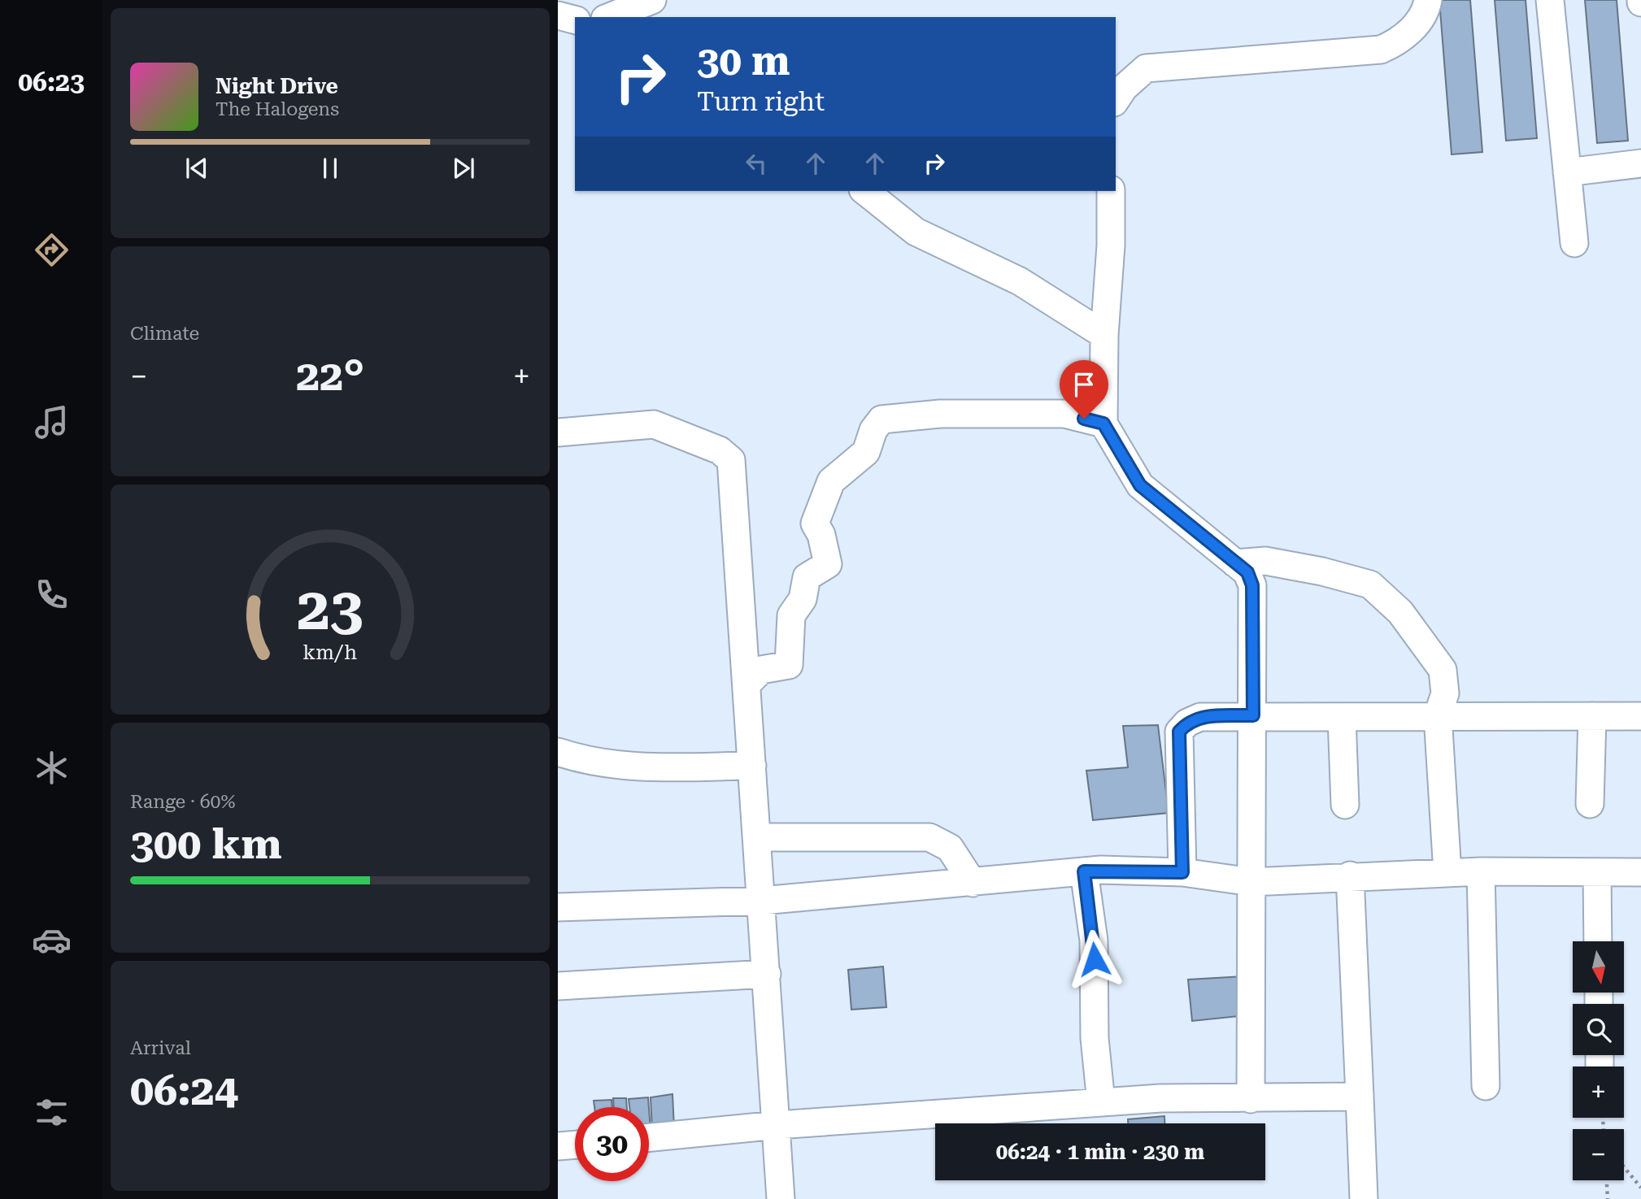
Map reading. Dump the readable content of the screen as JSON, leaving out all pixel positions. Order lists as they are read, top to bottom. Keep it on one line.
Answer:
{"north":"bottom","page":{"tabs":"06:23","turn":["30 m","Turn right"],"song":["Night Drive","The Halogens"],"tile":["Climate",["Range · 60%","300 km"],["Arrival","06:24"]],"heat":["−","22°","+"],"map_buttons":["+","−"],"limit":"30","trip":"06:24 · 1 min · 230 m","gauge":["23","km/h"]}}
